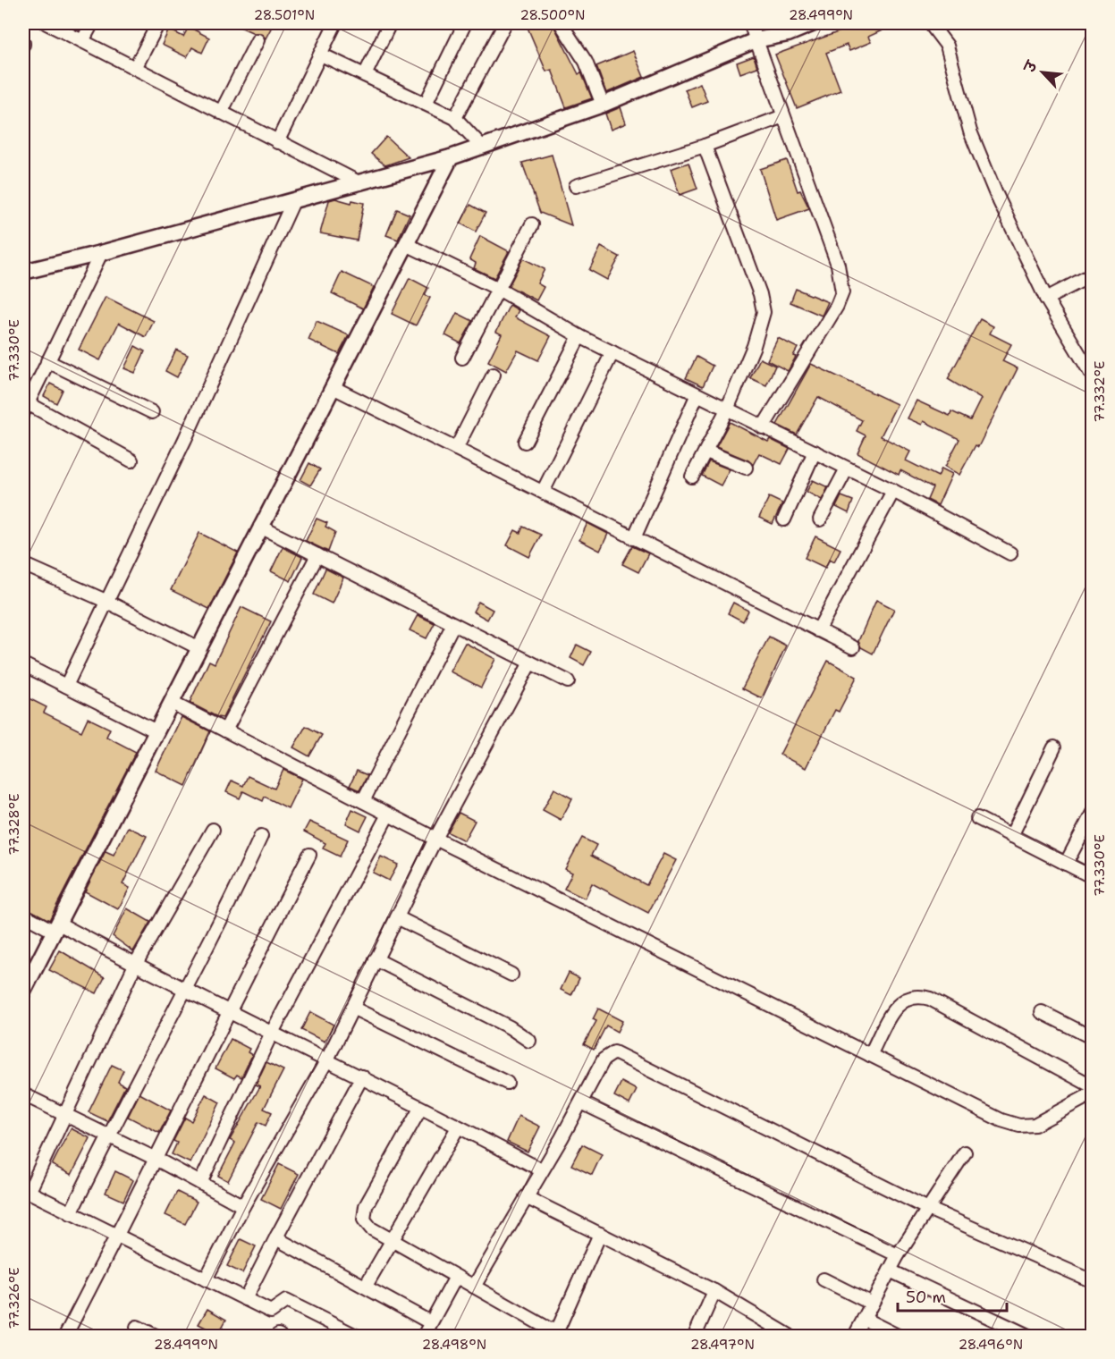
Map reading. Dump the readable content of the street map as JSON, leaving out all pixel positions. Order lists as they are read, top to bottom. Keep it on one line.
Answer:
{"scale_bar":"50 m","north":"top left","coordinates":["28.501°N","28.500°N","28.499°N","77.330°E","77.332°E","77.328°E","77.326°E","28.498°N","28.497°N","28.496°N"]}
